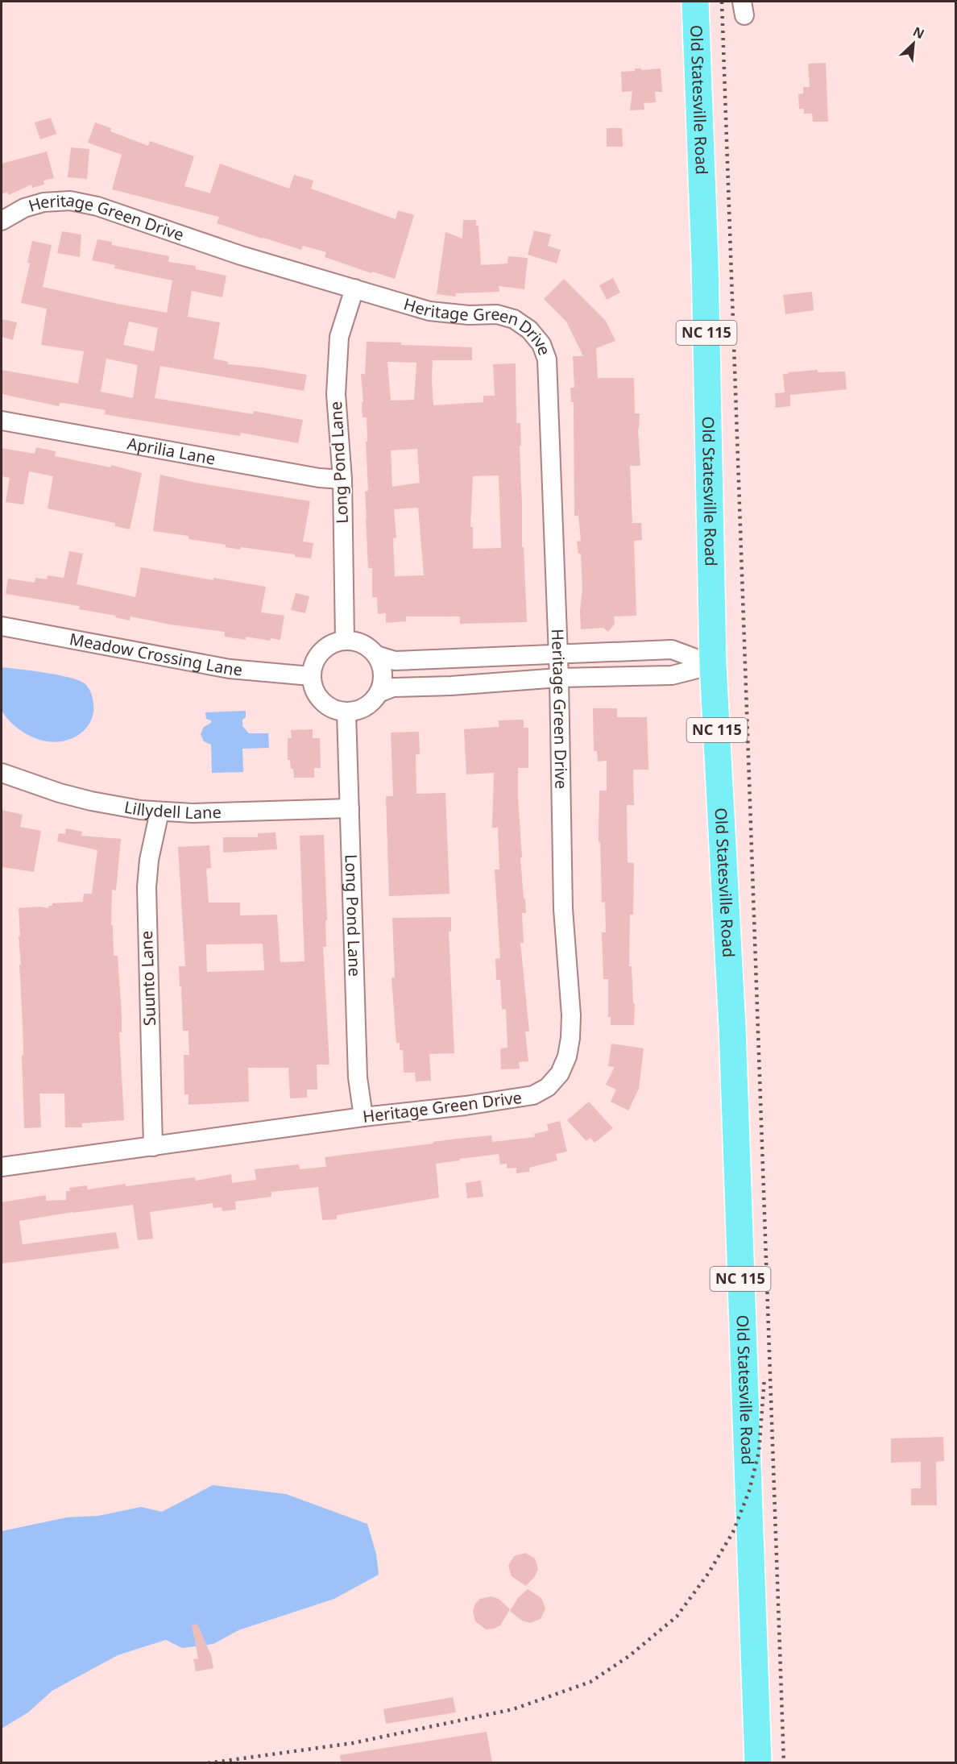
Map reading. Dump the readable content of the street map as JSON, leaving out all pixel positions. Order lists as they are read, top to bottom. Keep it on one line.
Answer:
{"streets":{"main road":["Old Statesville Road","NC 115"],"street":["Heritage Green Drive","Aprilia Lane","Long Pond Lane","Meadow Crossing Lane","Lillydell Lane","Suunto Lane"]},"crossings":[["Heritage Green Drive","Long Pond Lane"],["Heritage Green Drive","Suunto Lane"],["Aprilia Lane","Long Pond Lane"],["Long Pond Lane","Meadow Crossing Lane"],["Long Pond Lane","Lillydell Lane"],["Lillydell Lane","Suunto Lane"]],"north":"top right"}
